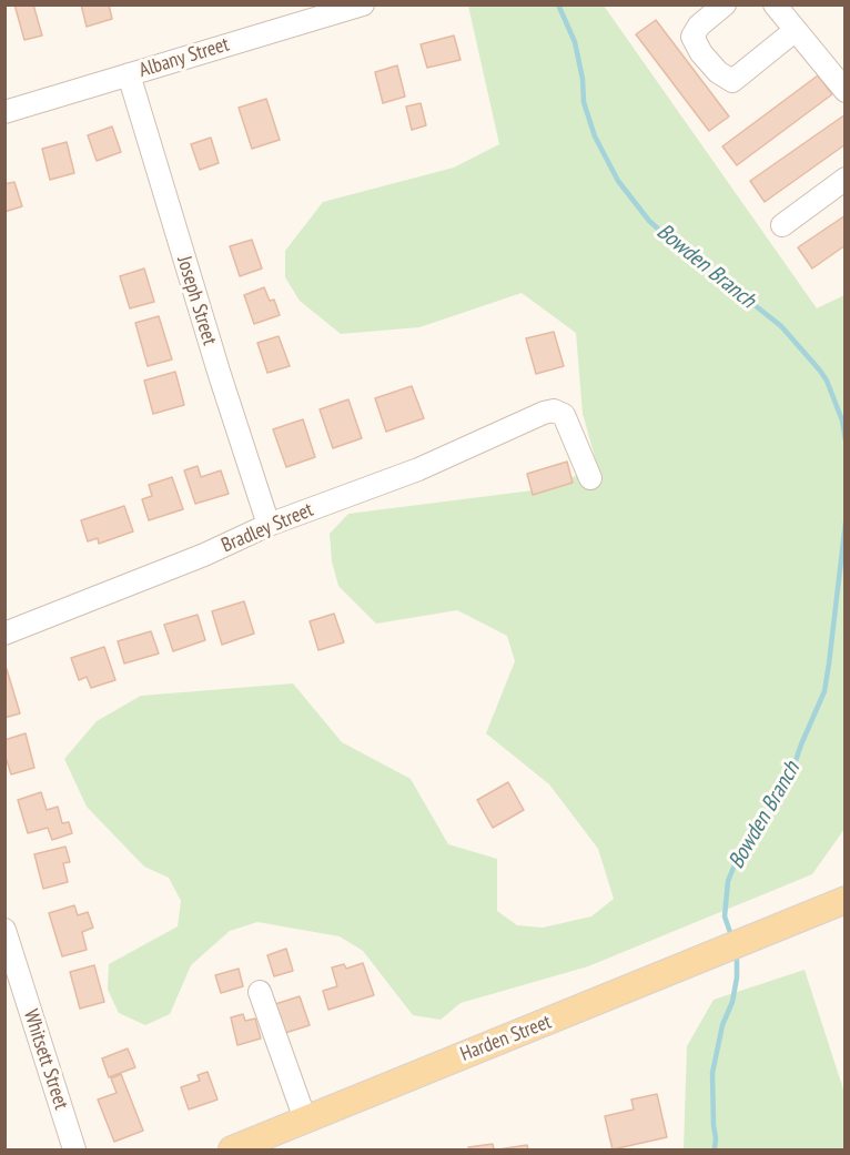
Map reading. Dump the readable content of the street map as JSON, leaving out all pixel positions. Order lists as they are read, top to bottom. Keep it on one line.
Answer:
{"streets":{"main road":["Harden Street"],"street":["Albany Street","Joseph Street","Bradley Street","Whitsett Street"]},"crossings":[["Albany Street","Joseph Street"],["Joseph Street","Bradley Street"]],"water":["Bowden Branch"]}
